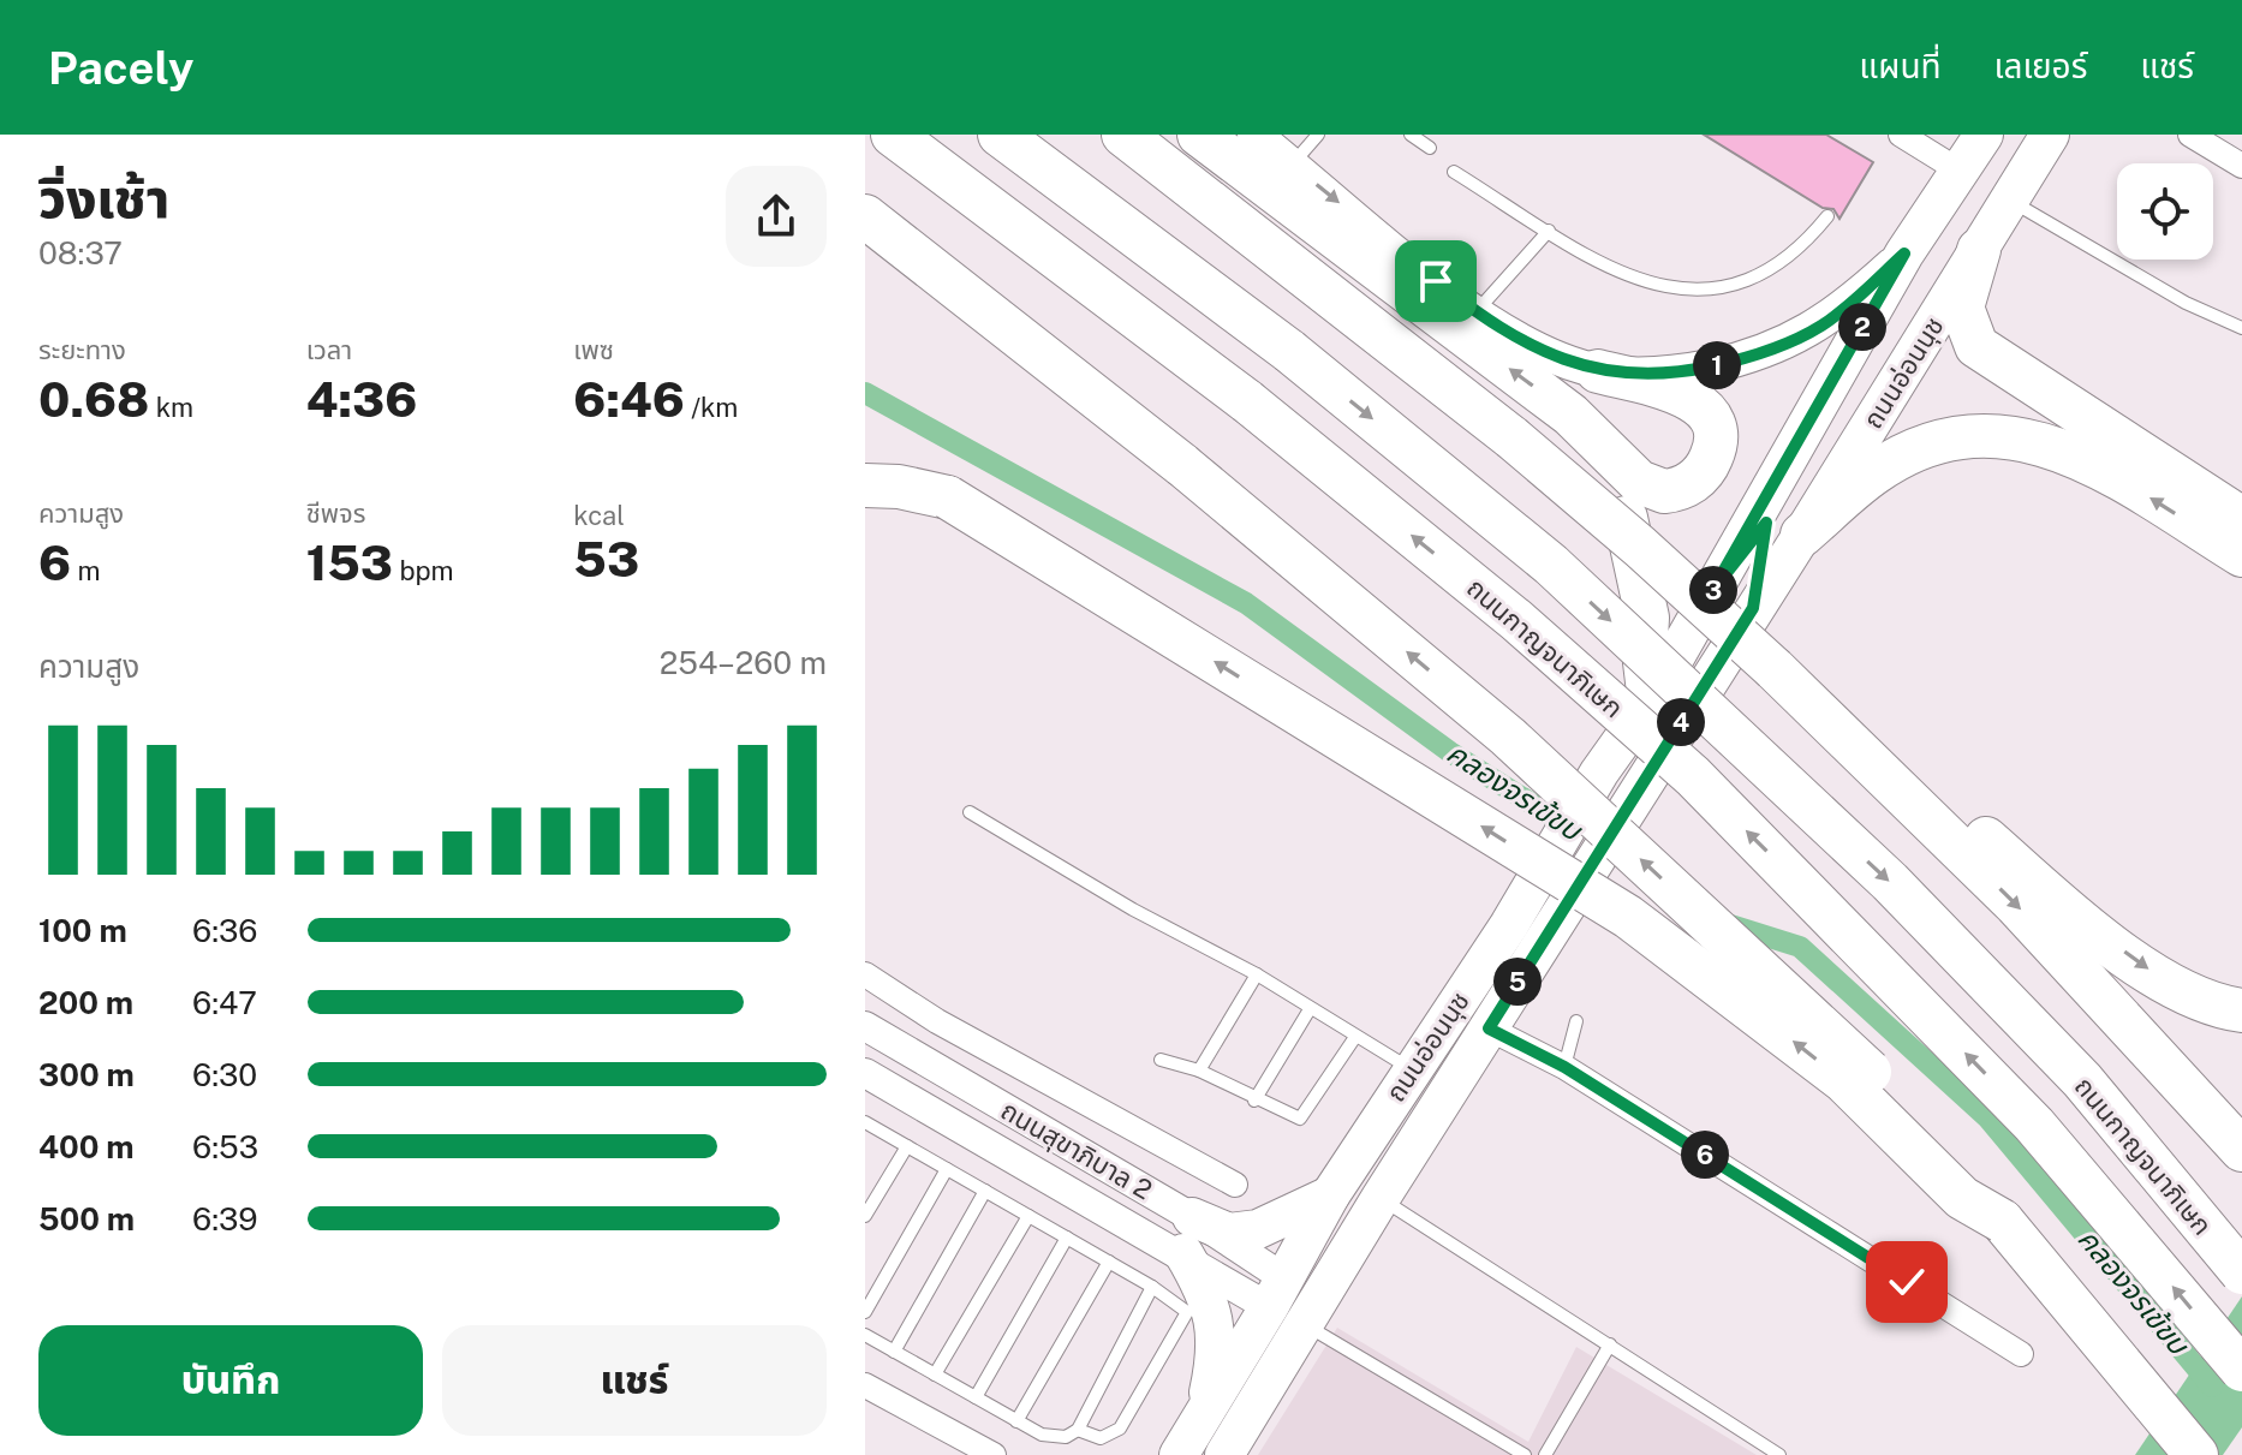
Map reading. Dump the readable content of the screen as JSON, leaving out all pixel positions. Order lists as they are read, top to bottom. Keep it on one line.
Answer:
{"streets":{"highway":["ถนนกาญจนาภิเษก"],"main road":["ถนนอ่อนนุช"],"street":["ถนนสุขาภิบาล 2"]},"crossings":[["ถนนอ่อนนุช","ถนนสุขาภิบาล 2"]],"water":["คลองจรเข้ขบ"],"page":{"header":"Pacely","nav":["แผนที่","เลเยอร์","แชร์"],"heading":["วิ่งเช้า","08:37"],"stats":[["ระยะทาง","0.68 km"],["เวลา","4:36"],["เพซ","6:46 /km"],["ความสูง","6 m"],["ชีพจร","153 bpm"],["kcal","53"]],"pins":["2","1","3","4","5","6"],"chart":["ความสูง","254–260 m"],"list":[{"name":"100 m","note":"6:36"},{"name":"200 m","note":"6:47"},{"name":"300 m","note":"6:30"},{"name":"400 m","note":"6:53"},{"name":"500 m","note":"6:39"}],"buttons":["บันทึก","แชร์"]}}
